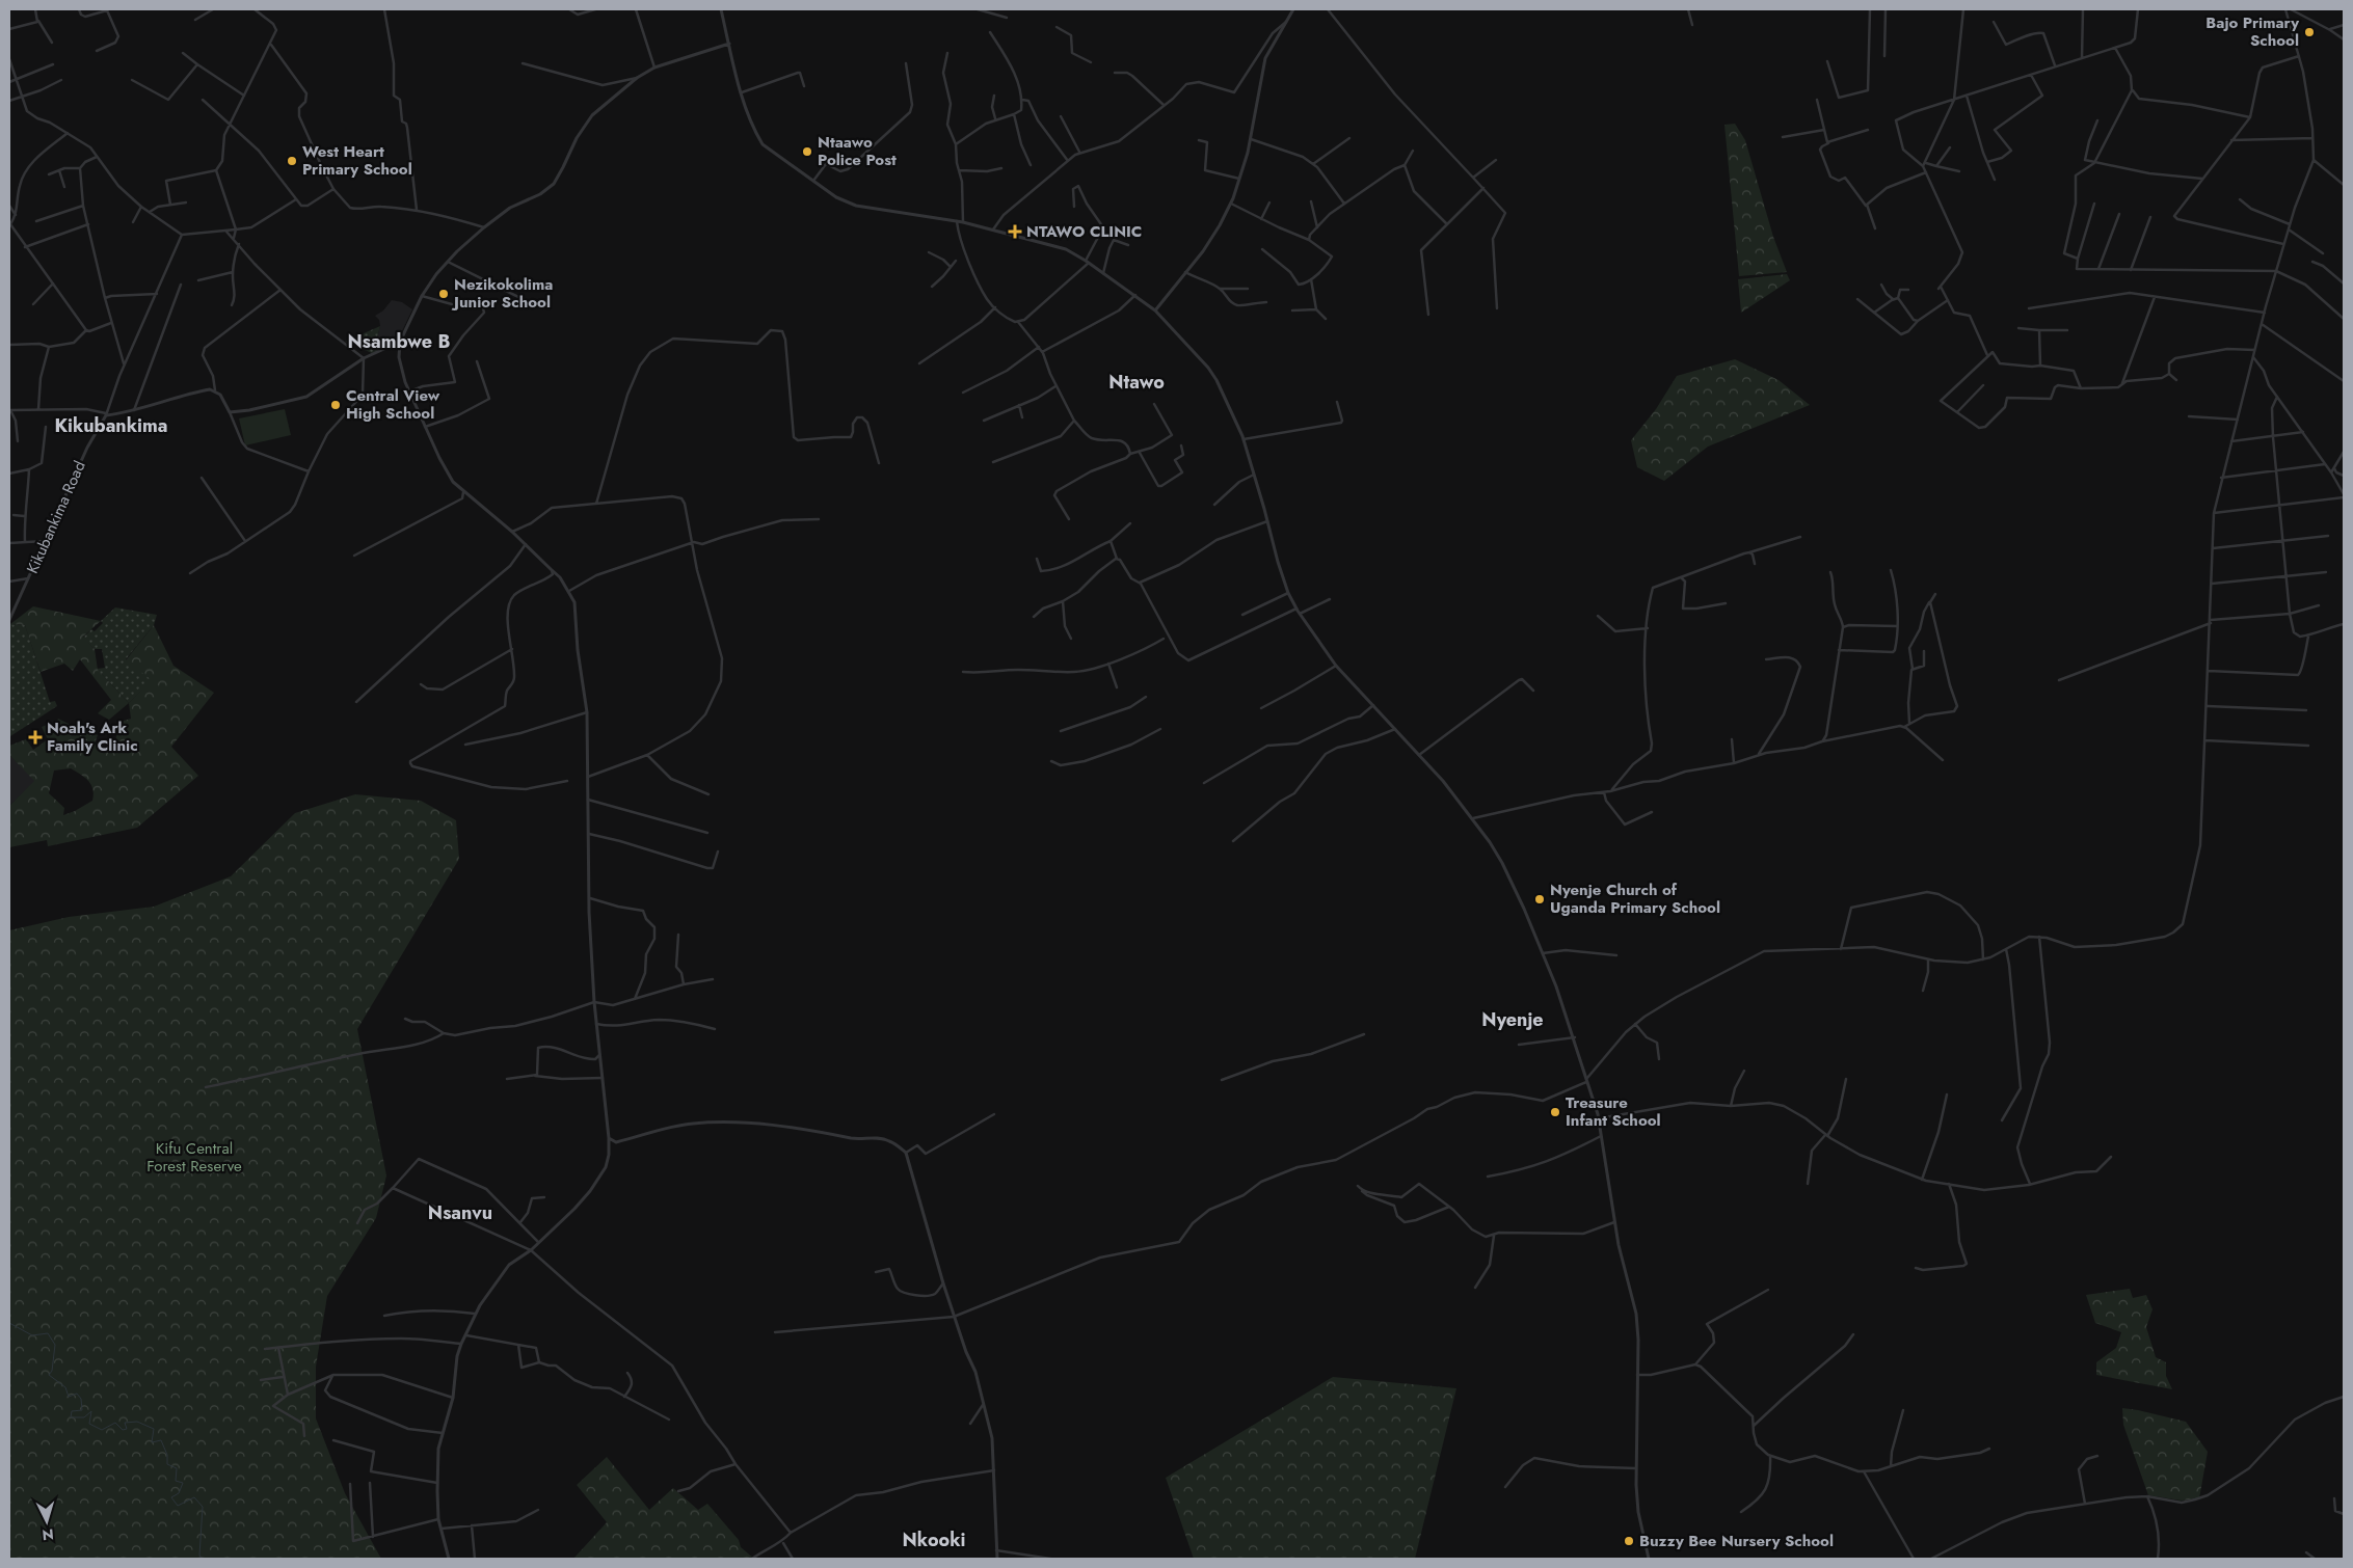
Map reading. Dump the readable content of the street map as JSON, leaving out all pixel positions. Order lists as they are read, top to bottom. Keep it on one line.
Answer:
{"streets":{"street":["Kikubankima Road"]},"districts":["Nsambwe B","Ntawo","Kikubankima","Nyenje","Nsanvu","Nkooki"],"parks":["Kifu Central Forest Reserve"],"places":{"other":["Bajo Primary School","Ntaawo Police Post","West Heart Primary School","Nezikokolima Junior School","Central View High School","Nyenje Church of Uganda Primary School","Treasure Infant School","Buzzy Bee Nursery School"],"health":["NTAWO CLINIC","Noah's Ark Family Clinic"]},"north":"bottom"}
